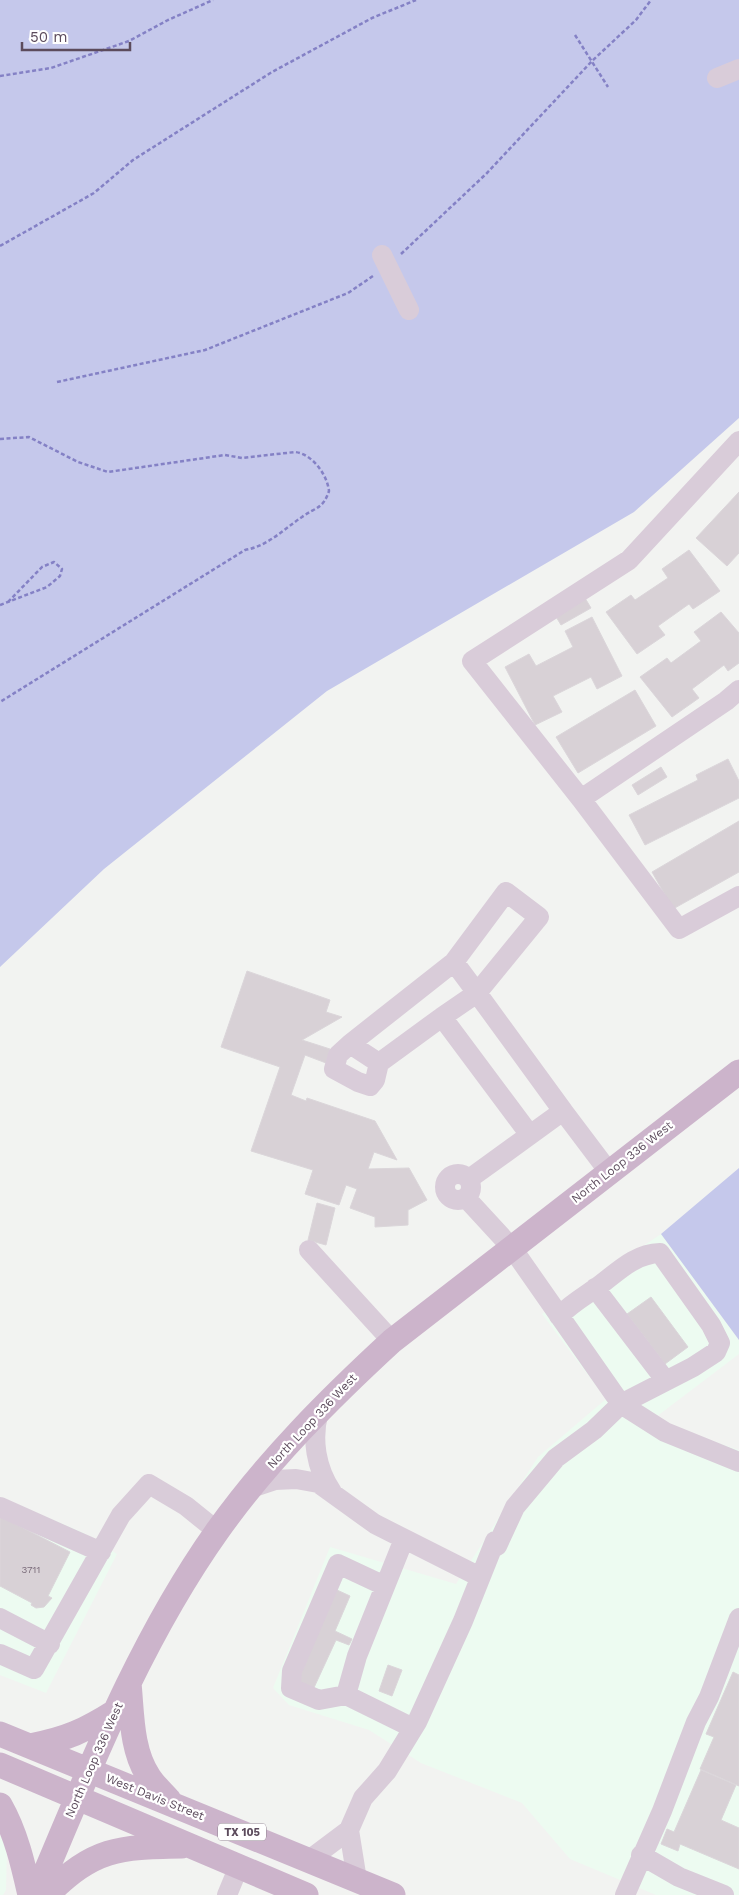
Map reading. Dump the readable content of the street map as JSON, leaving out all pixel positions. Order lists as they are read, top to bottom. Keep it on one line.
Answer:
{"streets":{"main road":["North Loop 336 West","West Davis Street","TX 105"]},"crossings":[["North Loop 336 West","West Davis Street"],["North Loop 336 West","TX 105"]],"house_numbers":["3711"],"scale_bar":"50 m"}
